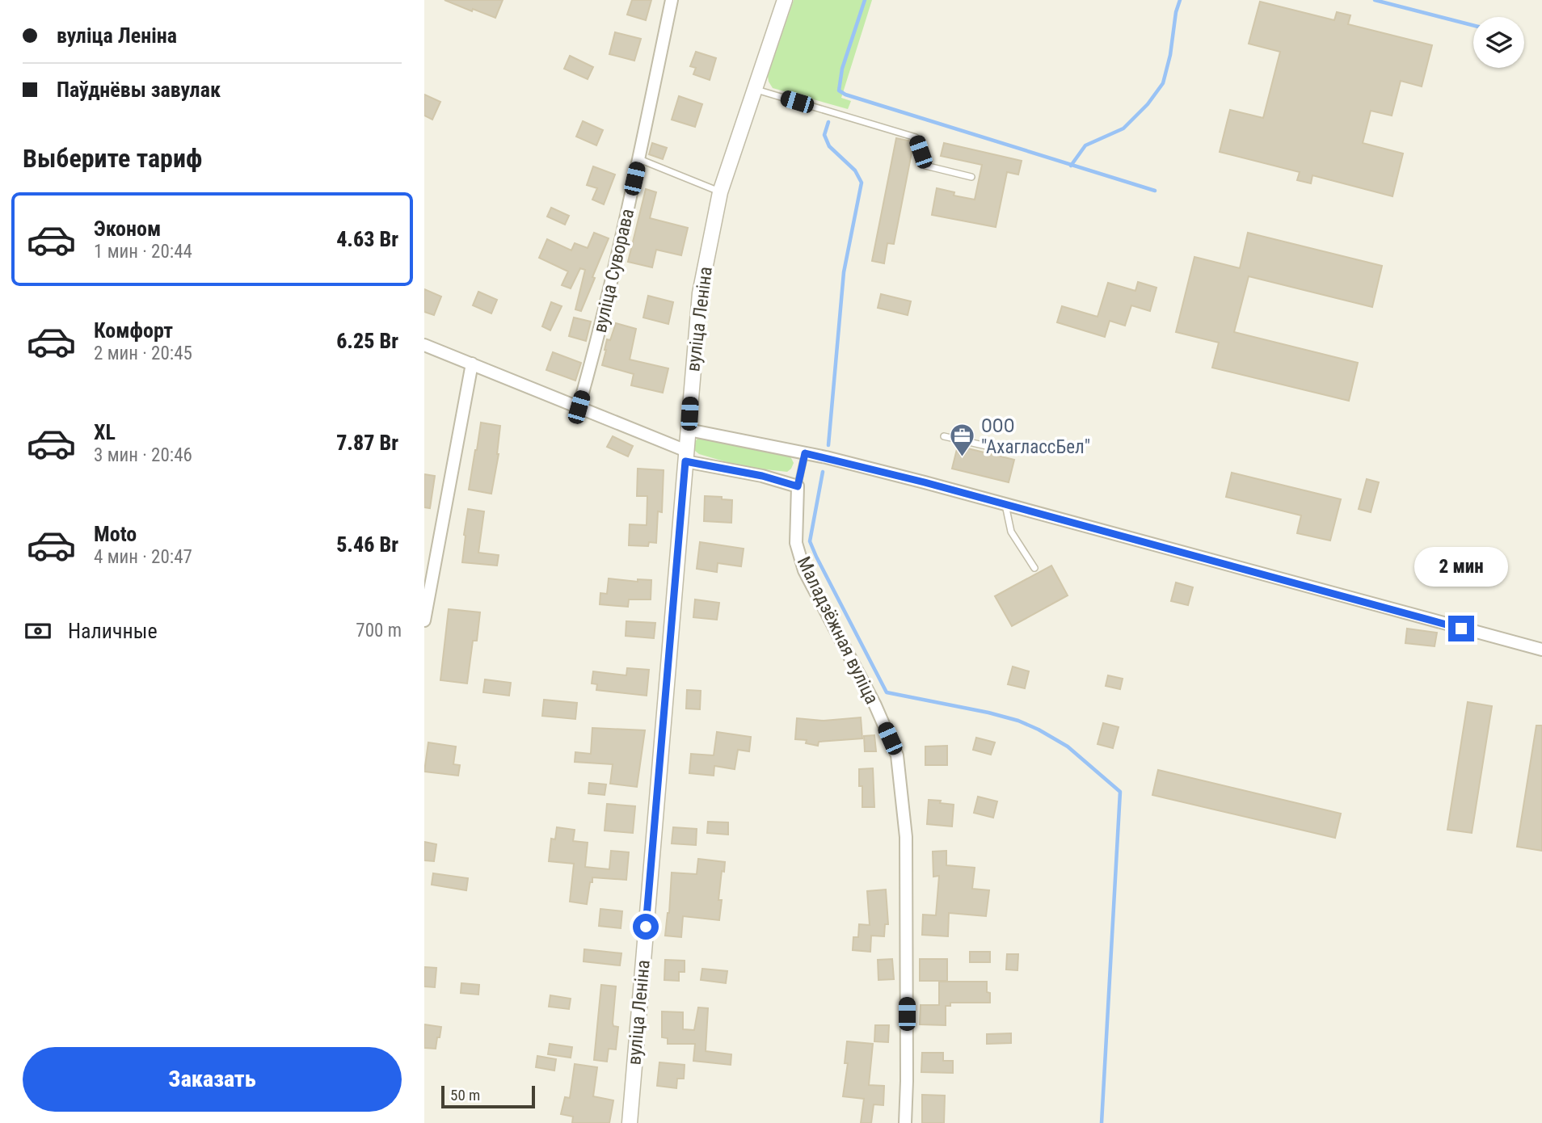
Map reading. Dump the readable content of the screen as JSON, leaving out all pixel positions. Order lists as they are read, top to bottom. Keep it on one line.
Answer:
{"streets":{"street":["вуліца Суворава","вуліца Леніна","Маладзёжная вуліца"]},"places":{"office":["ООО \"АхаглассБел\""]},"scale_bar":"50 m","page":{"banner":["вуліца Леніна","Паўднёвы завулак"],"heading":"Выберите тариф","list":[{"name":"Эконом","note":"1 мин · 20:44","value":"4.63 Br"},{"name":"Комфорт","note":"2 мин · 20:45","value":"6.25 Br"},{"name":"XL","note":"3 мин · 20:46","value":"7.87 Br"},{"name":"Moto","note":"4 мин · 20:47","value":"5.46 Br"}],"bubble":"2 мин","pay":["Наличные","700 m"],"buttons":"Заказать","scale":"50 m"}}
